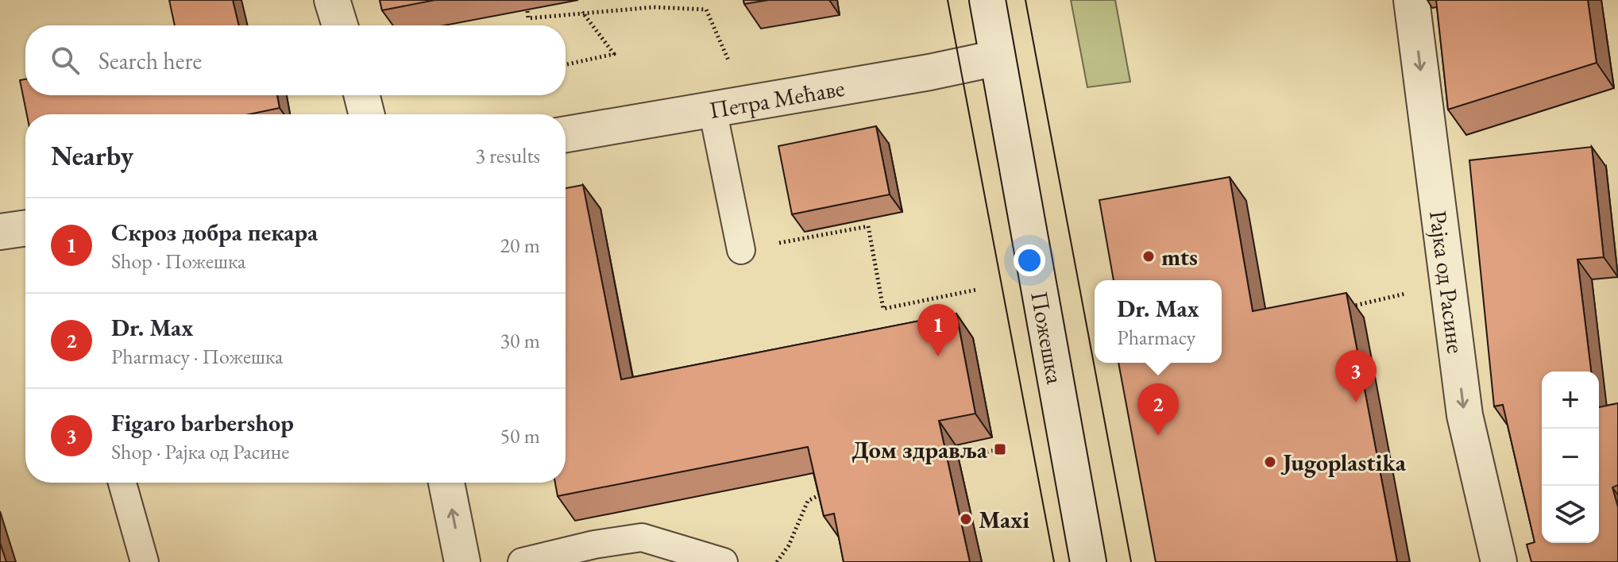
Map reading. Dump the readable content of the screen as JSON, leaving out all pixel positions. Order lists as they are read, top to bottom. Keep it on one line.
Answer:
{"streets":{"street":["Петра Мећаве","Рајка од Расине","Пожешка"]},"crossings":[["Петра Мећаве","Пожешка"]],"one_way":["Рајка од Расине"],"places":{"other":["mts","Jugoplastika","Maxi"],"transit":["Дом здравља"]},"page":{"search":"Search here","heading":["Nearby","3 results"],"list":[{"mark":"1","name":"Скроз добра пекара","note":"Shop · Пожешка","value":"20 m"},{"mark":"2","name":"Dr. Max","note":"Pharmacy · Пожешка","value":"30 m"},{"mark":"3","name":"Figaro barbershop","note":"Shop · Рајка од Расине","value":"50 m"}],"popup":["Dr. Max","Pharmacy"],"pins":["1","3","2"],"map_buttons":["+","−"]}}
